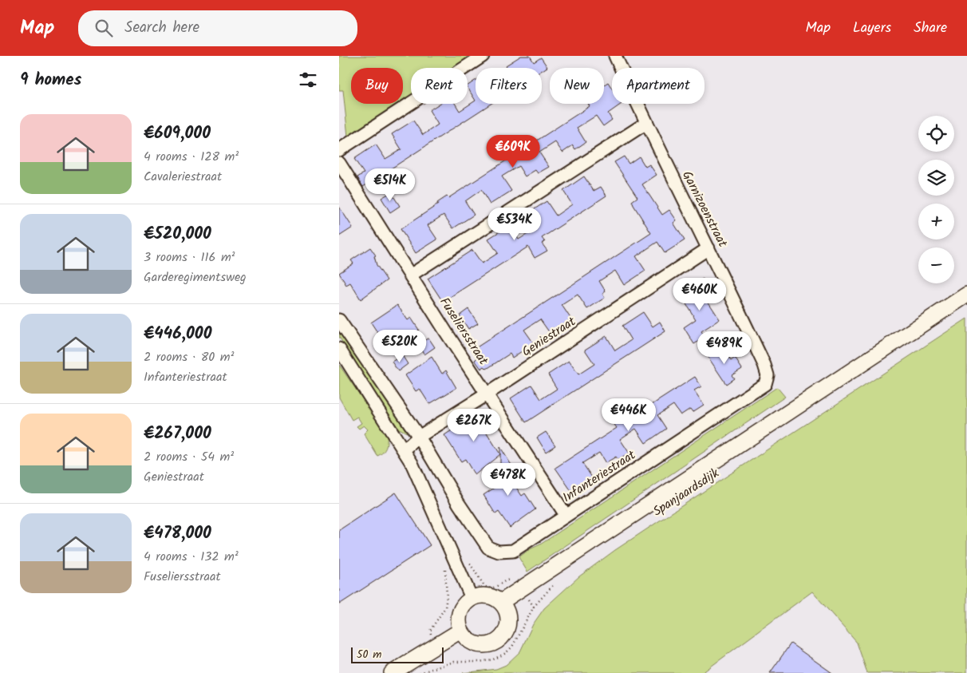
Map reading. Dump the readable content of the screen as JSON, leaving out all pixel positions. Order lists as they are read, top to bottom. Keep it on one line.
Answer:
{"streets":{"street":["Garnizoenstraat","Fuseliersstraat","Geniestraat","Infanteriestraat","Spanjaardsdijk"]},"crossings":[["Garnizoenstraat","Geniestraat"],["Garnizoenstraat","Infanteriestraat"],["Fuseliersstraat","Geniestraat"],["Fuseliersstraat","Infanteriestraat"],["Geniestraat","Infanteriestraat"]],"scale_bar":"50 m","page":{"header":"Map","search":"Search here","nav":["Map","Layers","Share"],"heading":"9 homes","chip":["Buy","Rent","Filters","New","Apartment"],"list":[{"name":"€609,000","note":"4 rooms · 128 m² · Cavaleriestraat"},{"name":"€520,000","note":"3 rooms · 116 m² · Garderegimentsweg"},{"name":"€446,000","note":"2 rooms · 80 m² · Infanteriestraat"},{"name":"€267,000","note":"2 rooms · 54 m² · Geniestraat"},{"name":"€478,000","note":"4 rooms · 132 m² · Fuseliersstraat"}],"map_buttons":["+","−"],"price":["€609K","€514K","€534K","€460K","€520K","€489K","€446K","€267K","€478K"],"scale":"50 m"}}
